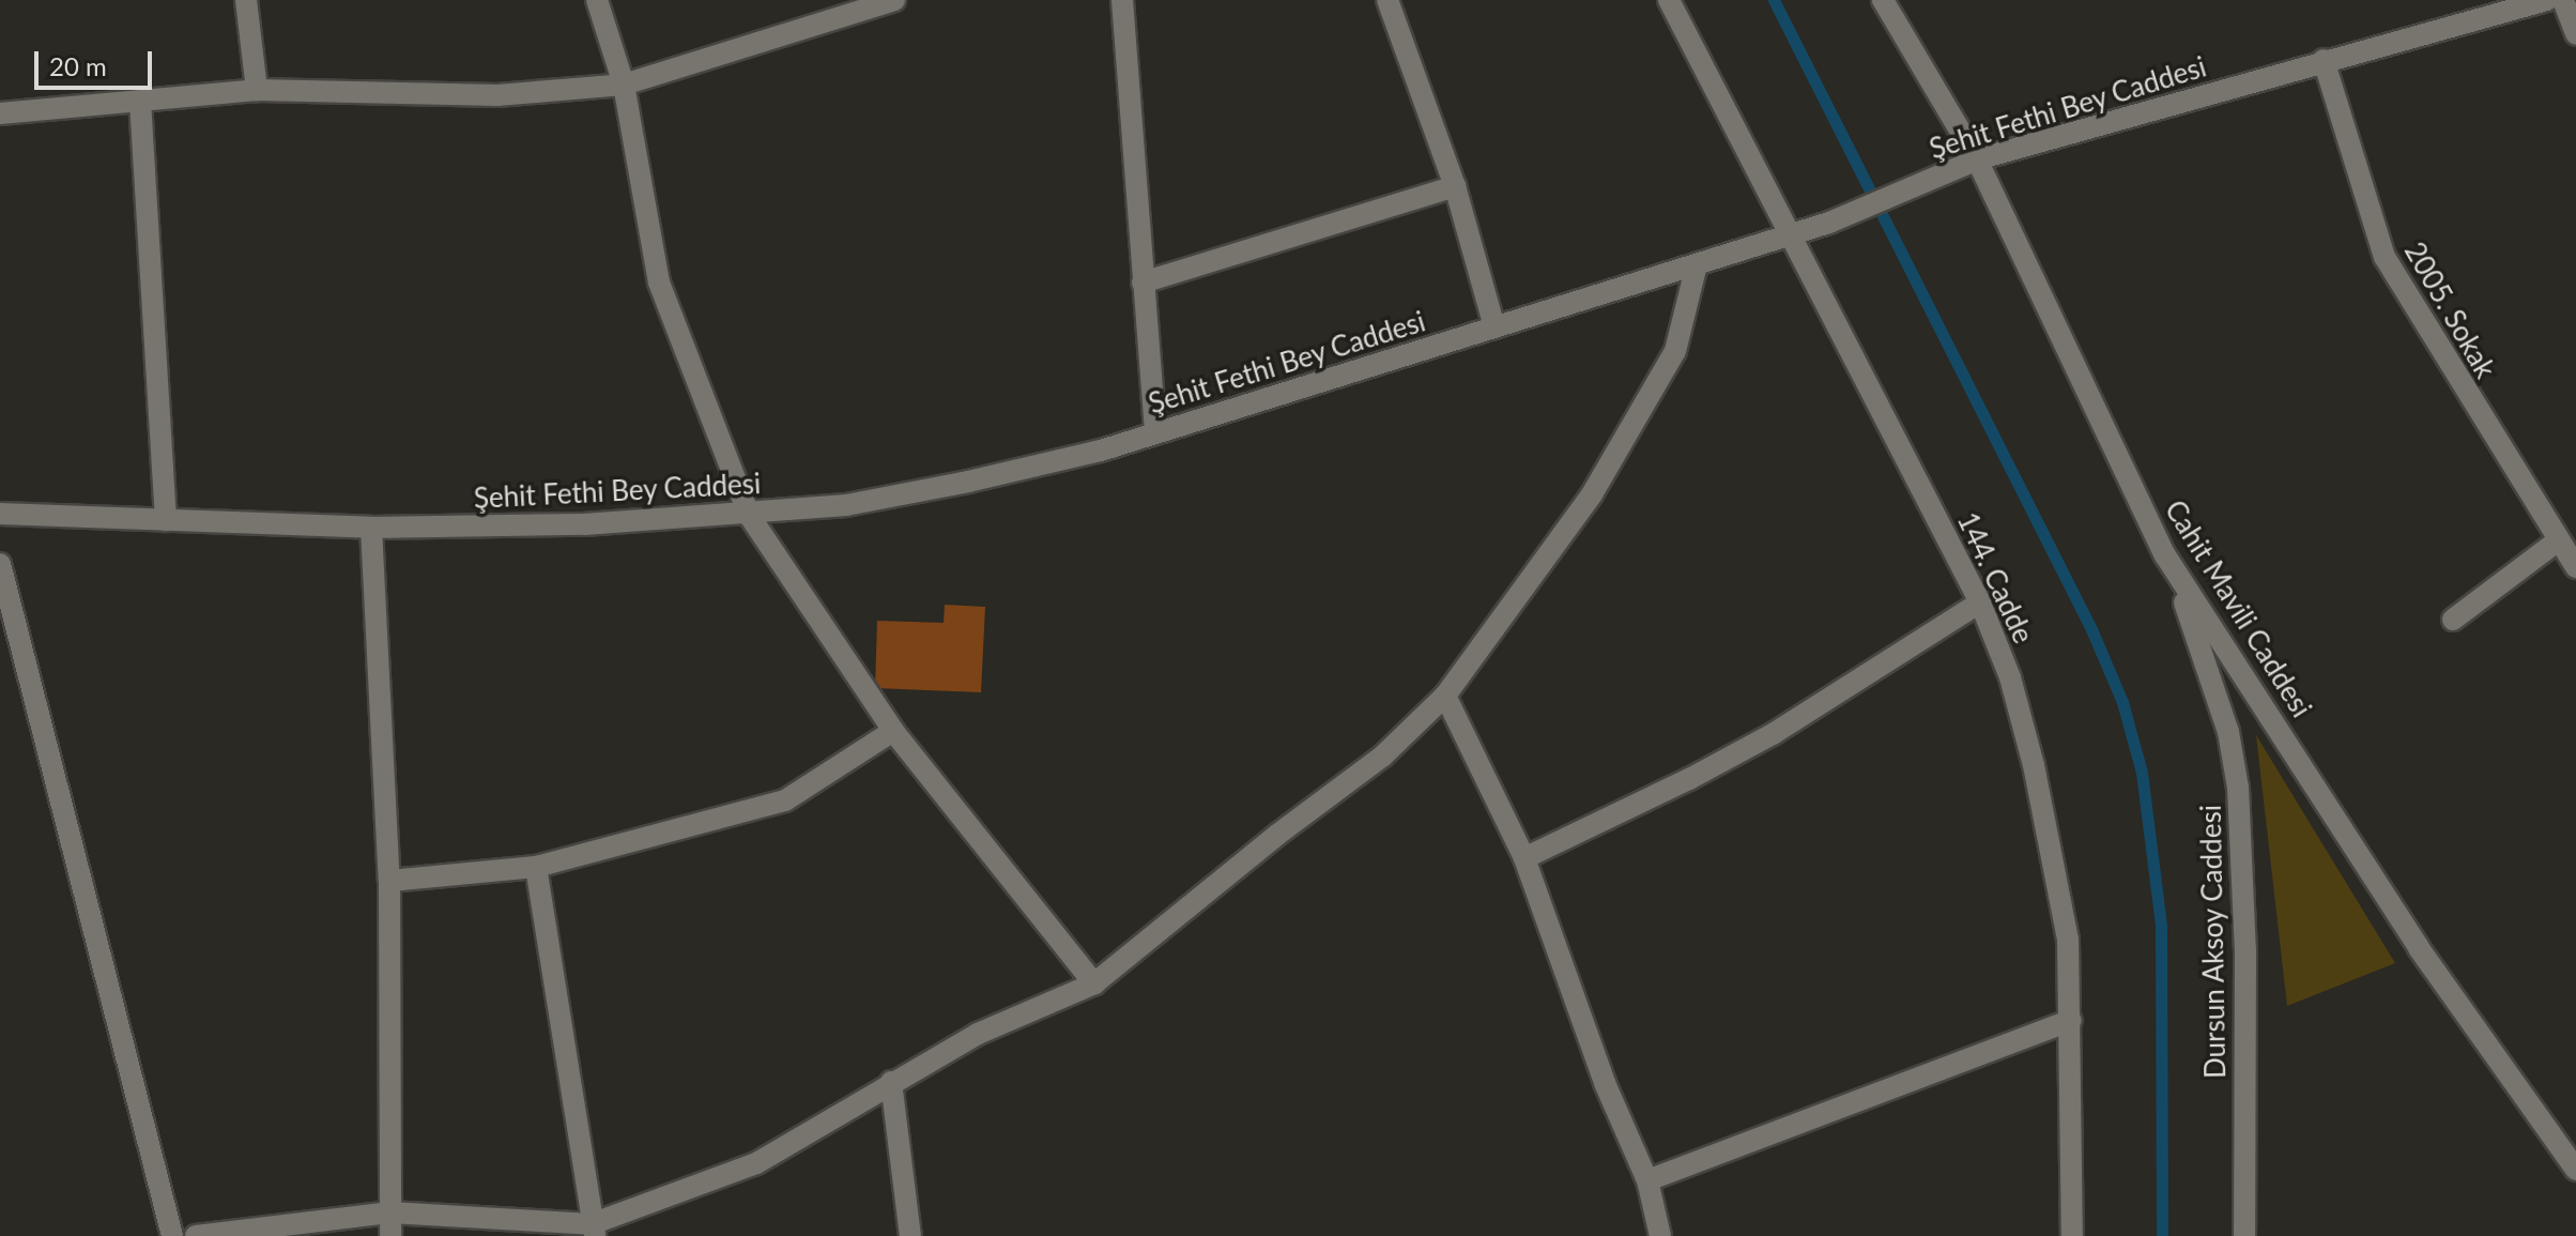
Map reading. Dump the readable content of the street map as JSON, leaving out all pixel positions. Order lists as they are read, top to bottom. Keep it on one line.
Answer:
{"streets":{"street":["Şehit Fethi Bey Caddesi","2005. Sokak","144. Cadde","Cahit Mavili Caddesi","Dursun Aksoy Caddesi"]},"crossings":[["Şehit Fethi Bey Caddesi","2005. Sokak"],["Şehit Fethi Bey Caddesi","144. Cadde"],["Şehit Fethi Bey Caddesi","Cahit Mavili Caddesi"],["Cahit Mavili Caddesi","Dursun Aksoy Caddesi"]],"scale_bar":"20 m"}
